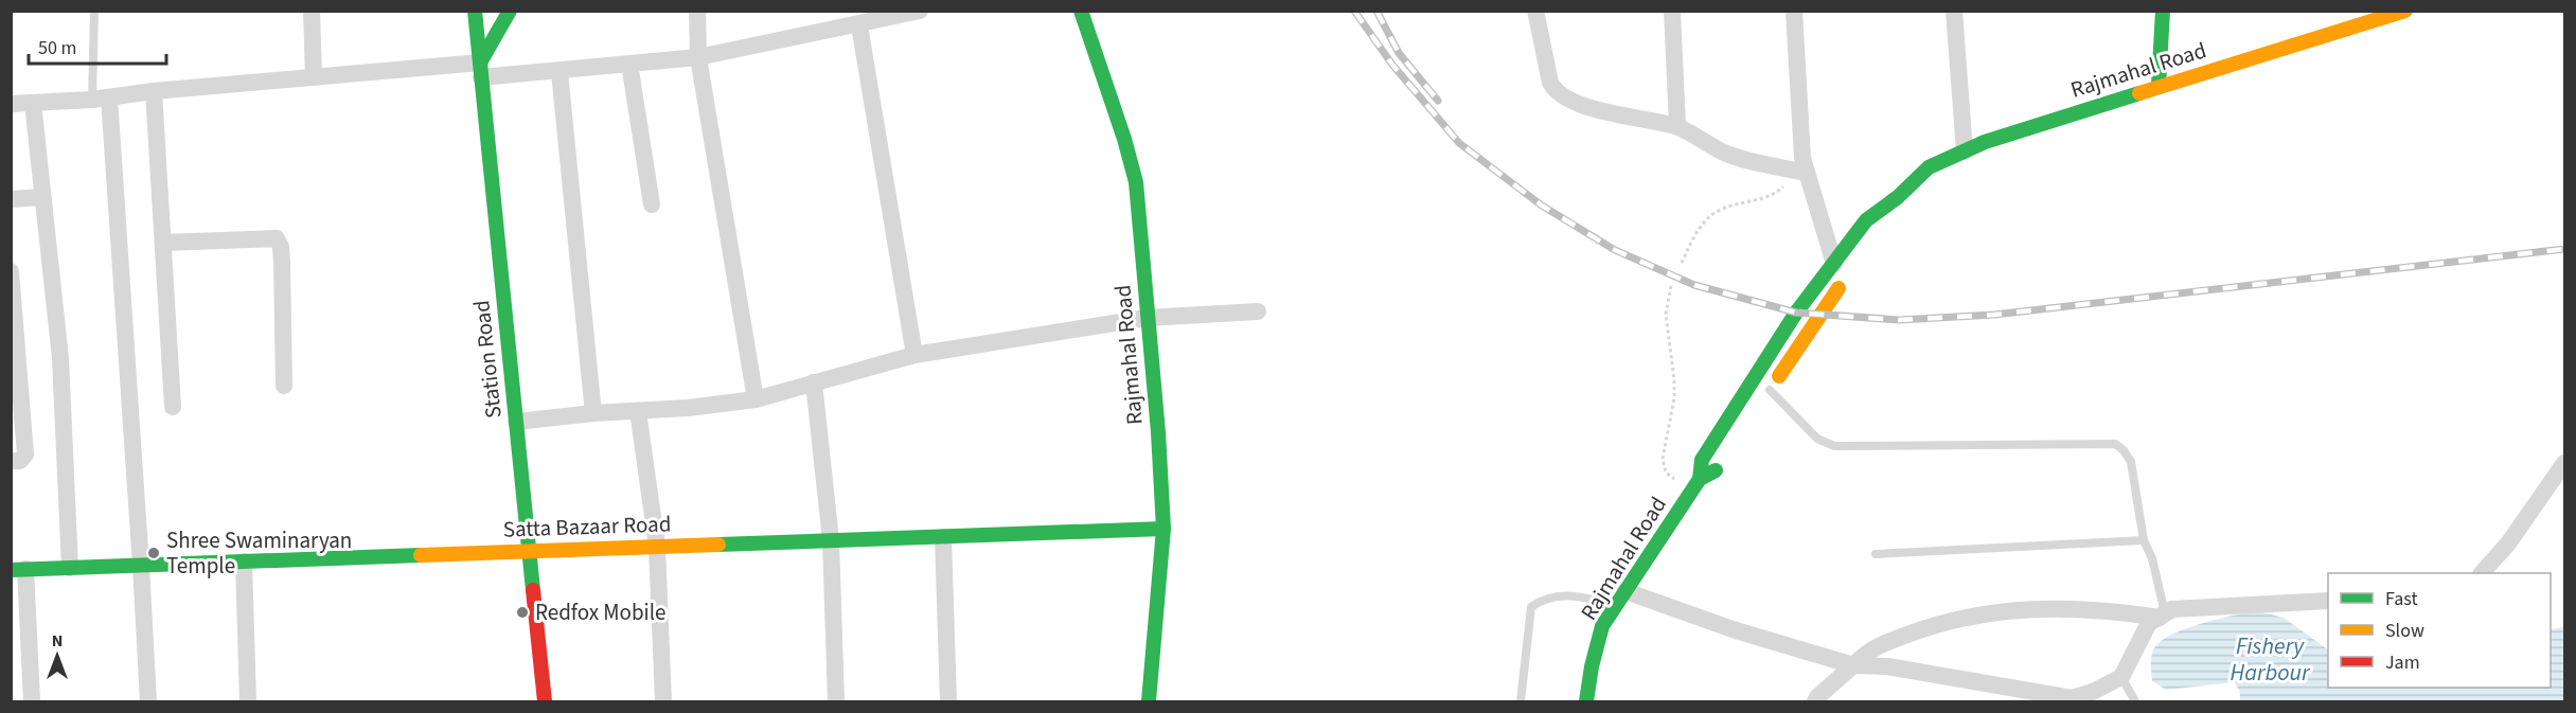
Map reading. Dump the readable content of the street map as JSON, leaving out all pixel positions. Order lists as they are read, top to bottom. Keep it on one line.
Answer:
{"streets":{"main road":["Rajmahal Road","Station Road","Satta Bazaar Road"]},"crossings":[["Rajmahal Road","Satta Bazaar Road"],["Station Road","Satta Bazaar Road"]],"water":["Fishery Harbour"],"places":["Shree Swaminaryan Temple","Redfox Mobile"],"legend":["Fast","Slow","Jam"],"scale_bar":"50 m","north":"top"}
